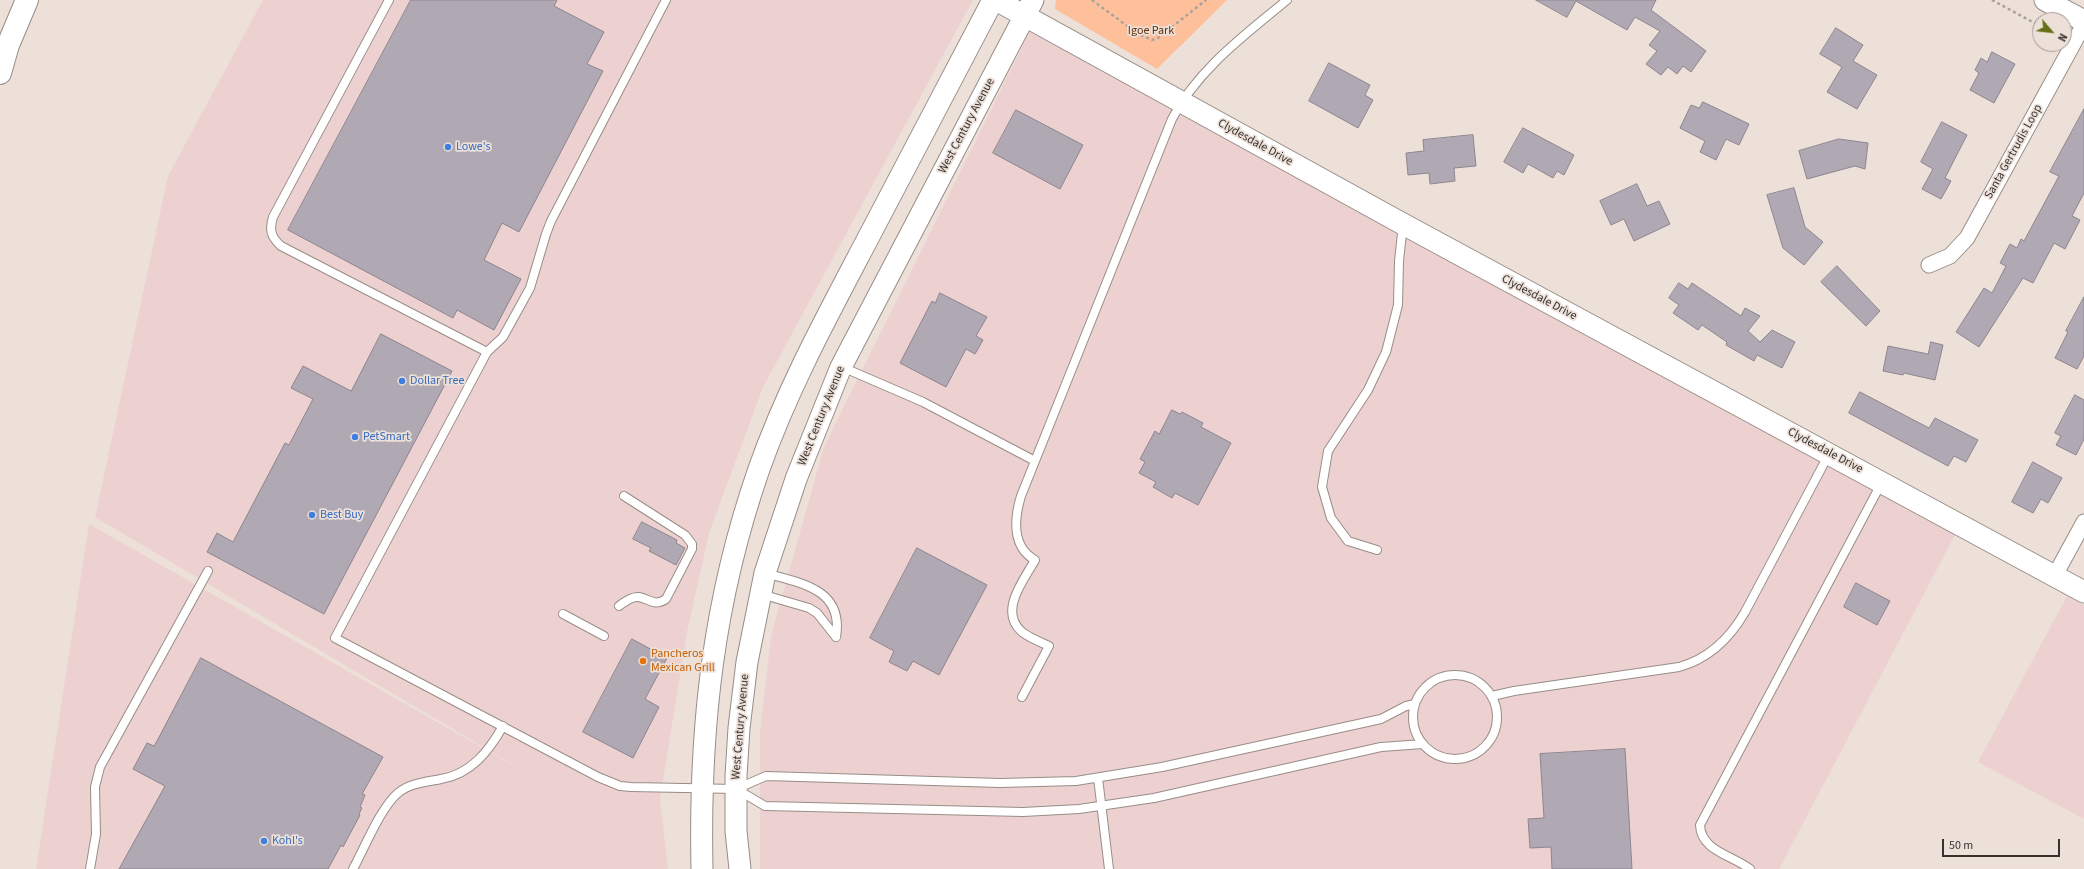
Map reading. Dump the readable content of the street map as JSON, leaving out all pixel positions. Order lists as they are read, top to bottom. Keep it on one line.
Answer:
{"streets":{"main road":["West Century Avenue","Clydesdale Drive"],"street":["Santa Gertrudis Loop"]},"crossings":[["West Century Avenue","Clydesdale Drive"]],"parks":["Igoe Park"],"places":["Lowe's","Dollar Tree","PetSmart","Best Buy","Pancheros Mexican Grill","Kohl's"],"scale_bar":"50 m","north":"bottom right"}
